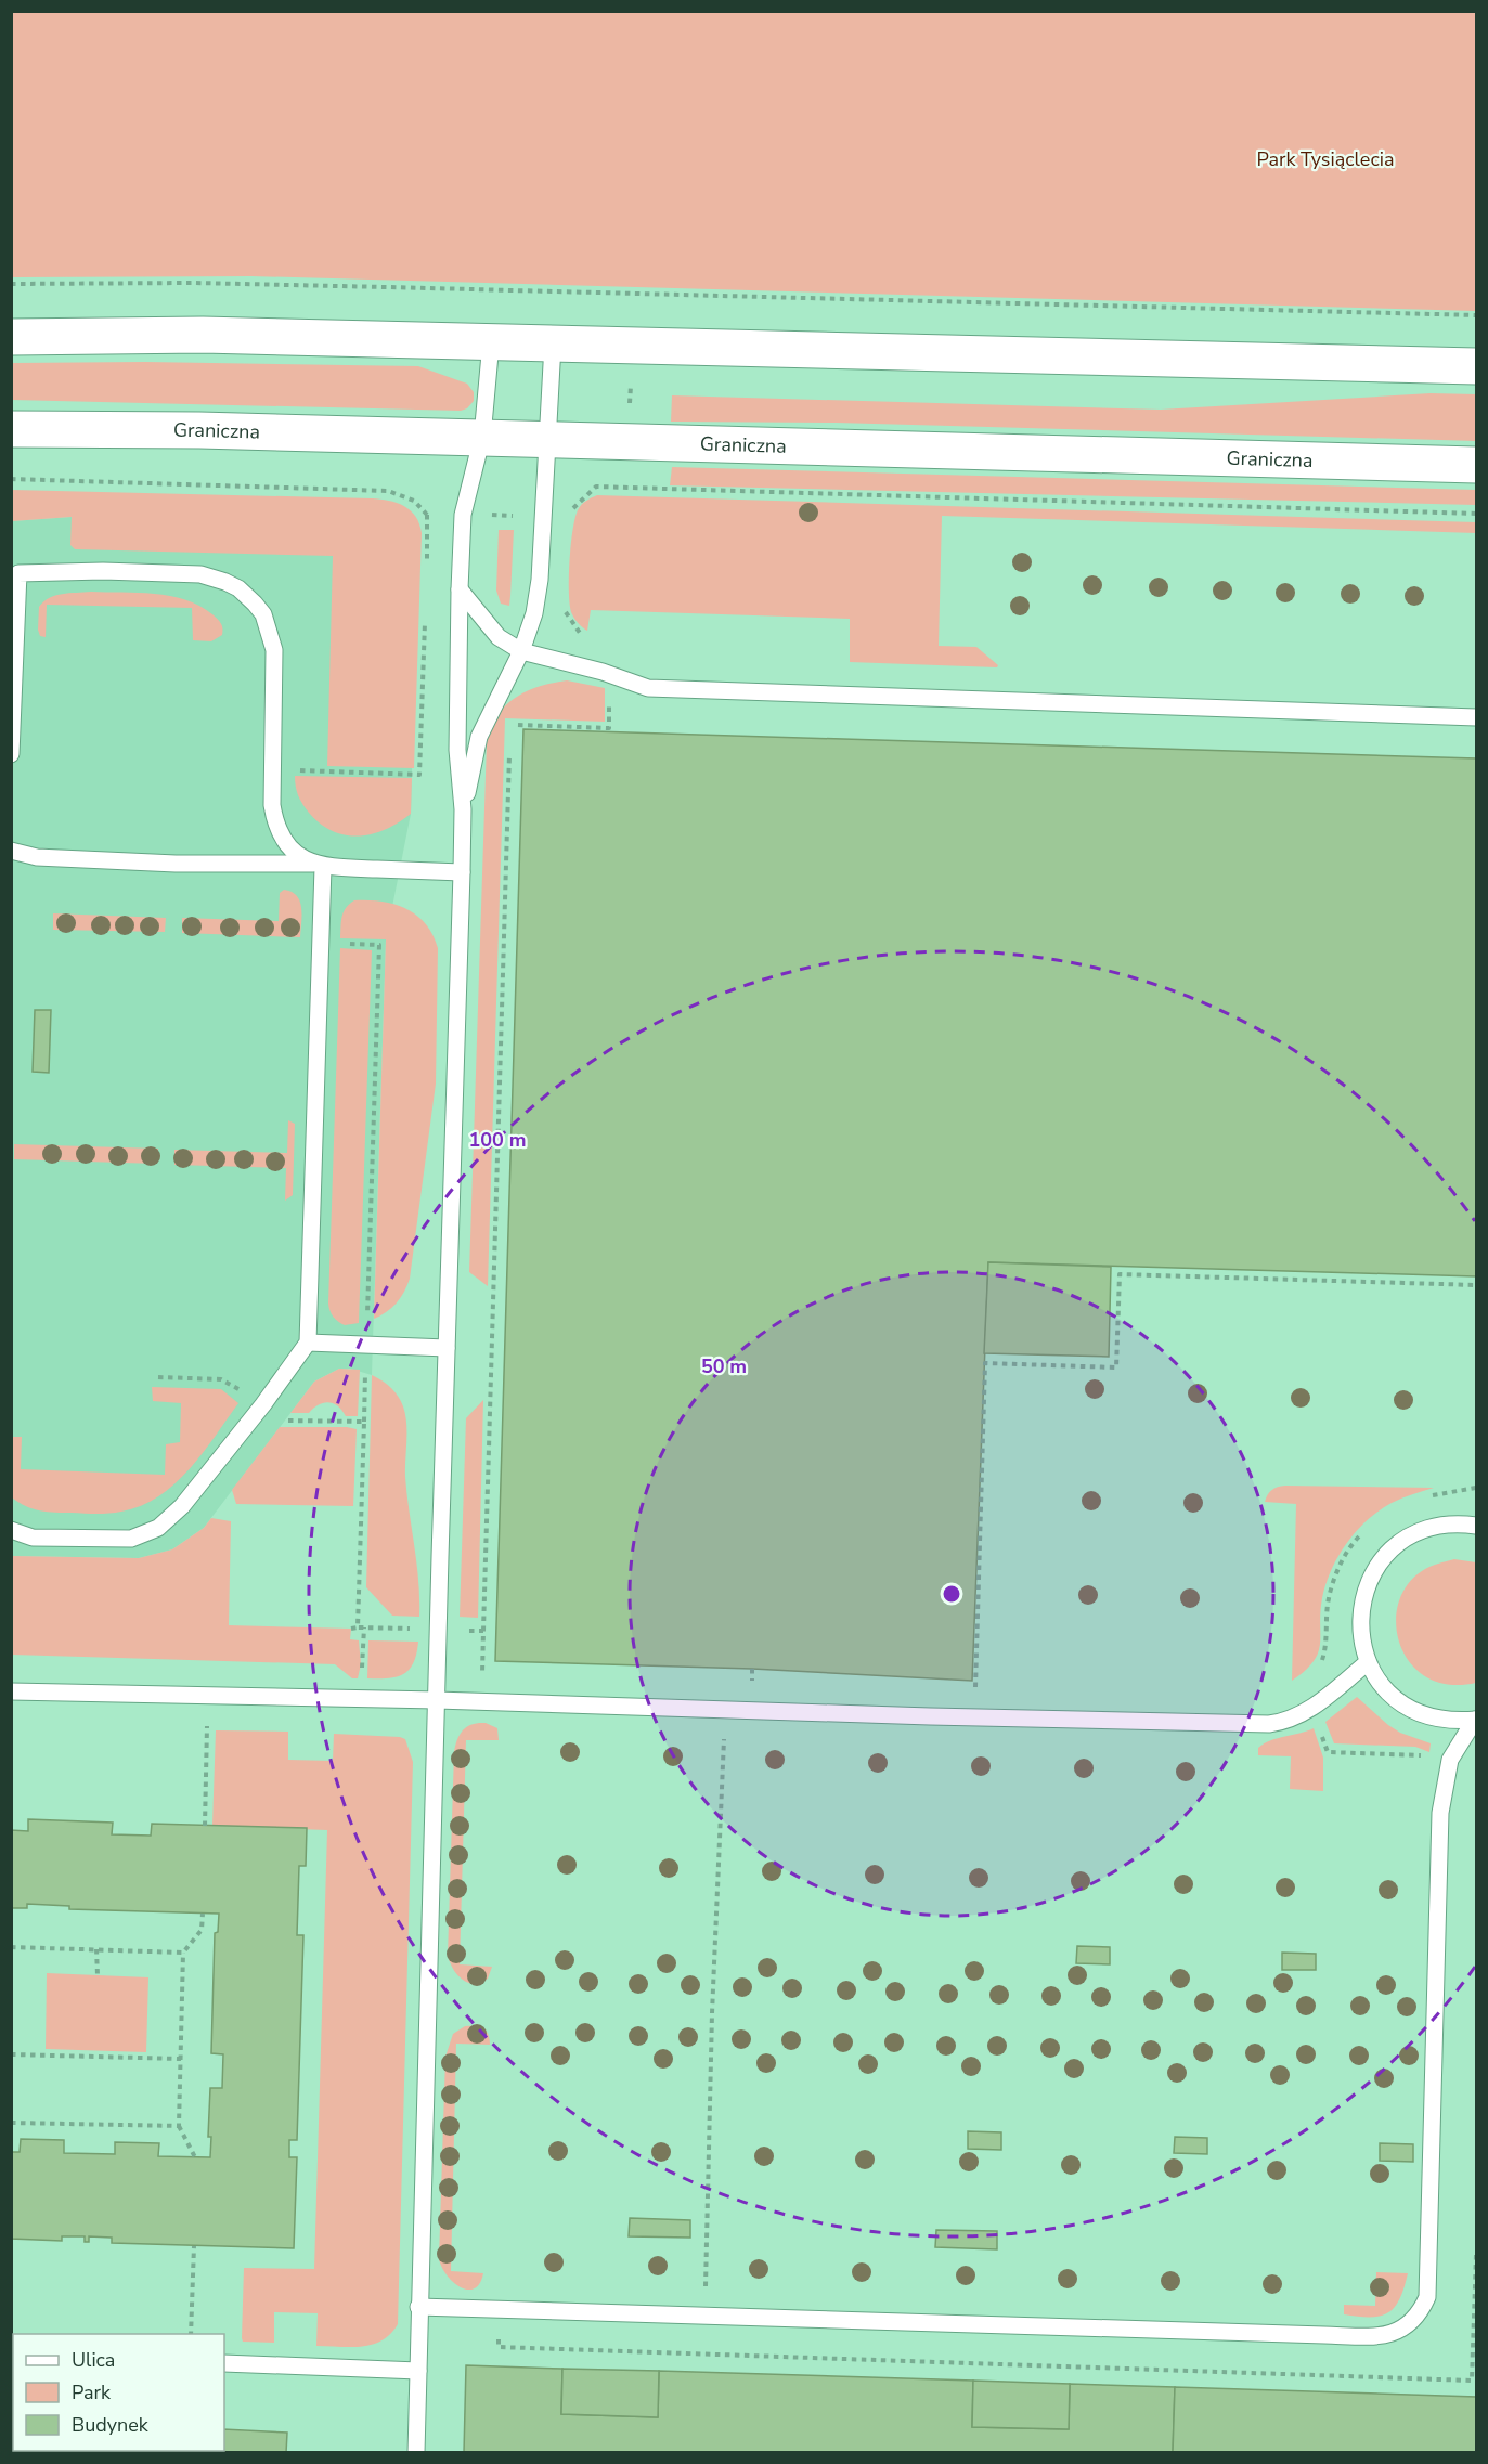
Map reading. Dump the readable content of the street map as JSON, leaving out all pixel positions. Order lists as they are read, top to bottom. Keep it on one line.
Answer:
{"streets":{"main road":["Graniczna"]},"parks":["Park Tysiąclecia"],"legend":["Ulica","Park","Budynek"],"rings":["100 m","50 m"]}
